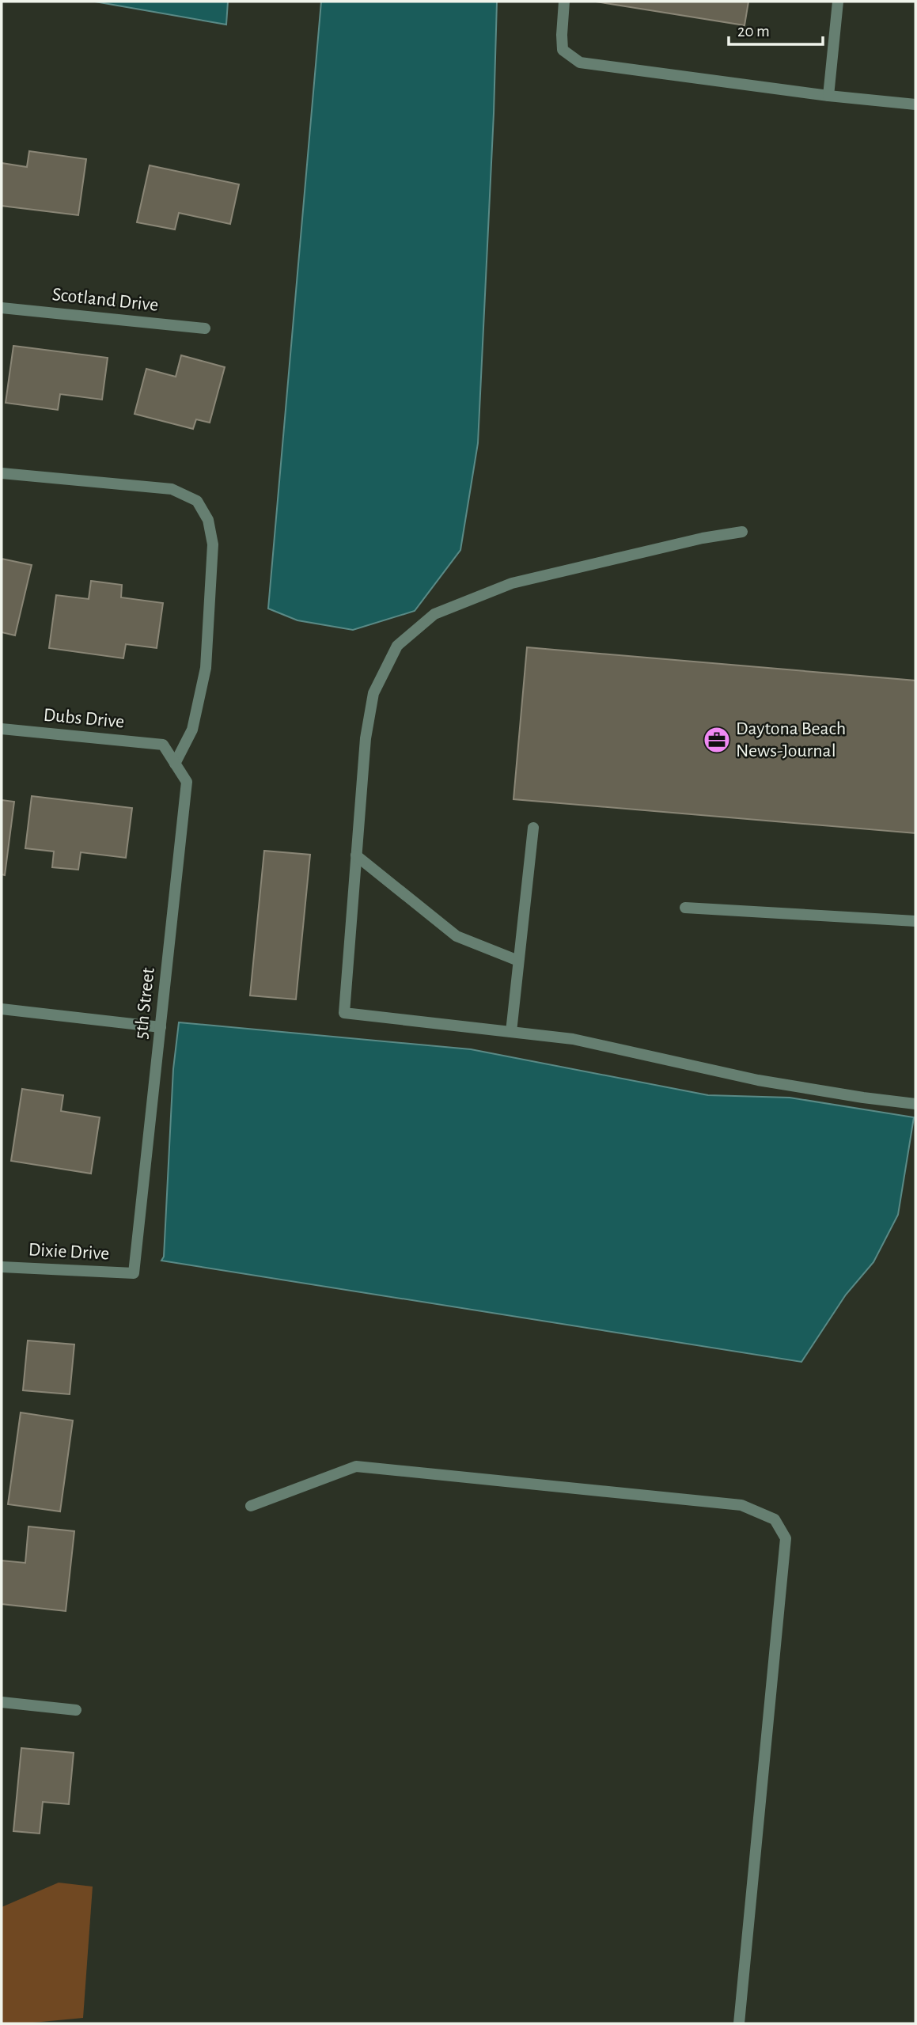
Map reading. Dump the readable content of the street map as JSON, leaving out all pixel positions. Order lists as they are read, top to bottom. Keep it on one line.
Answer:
{"streets":{"street":["Scotland Drive","Dubs Drive","5th Street","Dixie Drive"]},"crossings":[["Dubs Drive","5th Street"],["5th Street","Dixie Drive"]],"places":{"office":["Daytona Beach News-Journal"]},"scale_bar":"20 m"}
